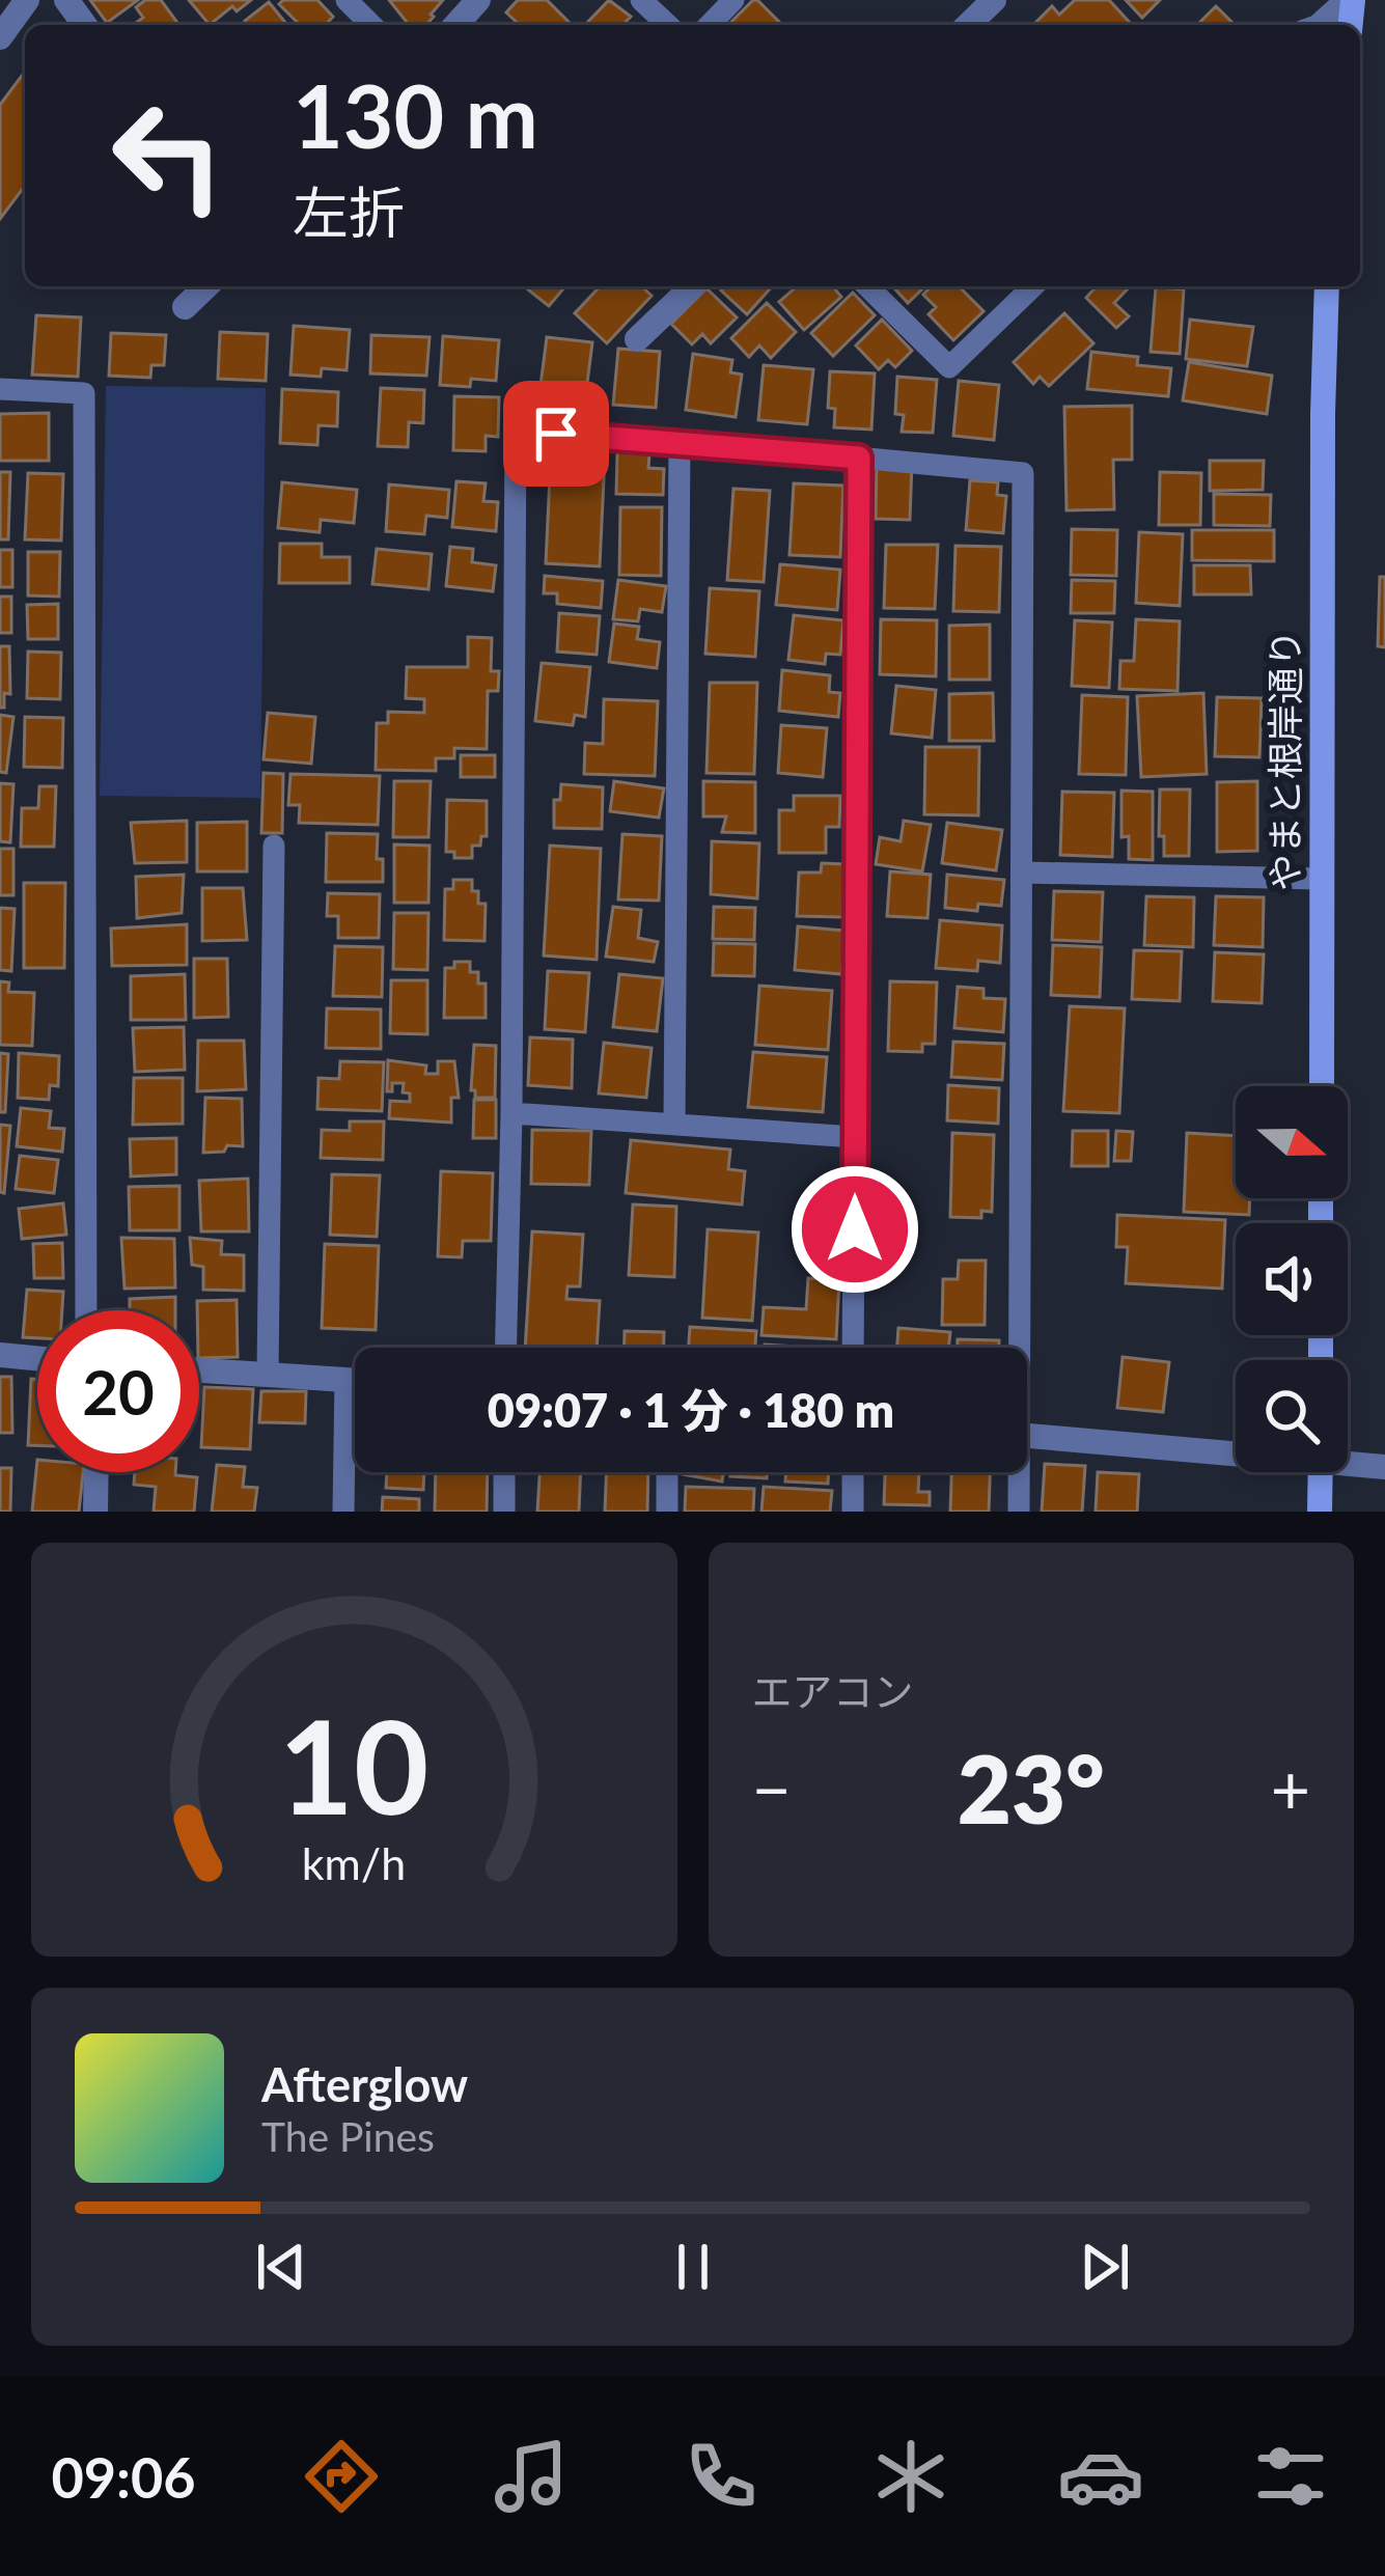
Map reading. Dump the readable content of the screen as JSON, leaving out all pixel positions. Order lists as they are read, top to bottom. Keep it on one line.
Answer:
{"streets":{"street":["やまと根岸通り"]},"north":"right","page":{"turn":["130 m","左折"],"limit":"20","trip":"09:07 · 1 分 · 180 m","tile":"エアコン","heat":["−","23°","+"],"song":["Afterglow","The Pines"],"tabs":"09:06","gauge":["10","km/h"]}}
